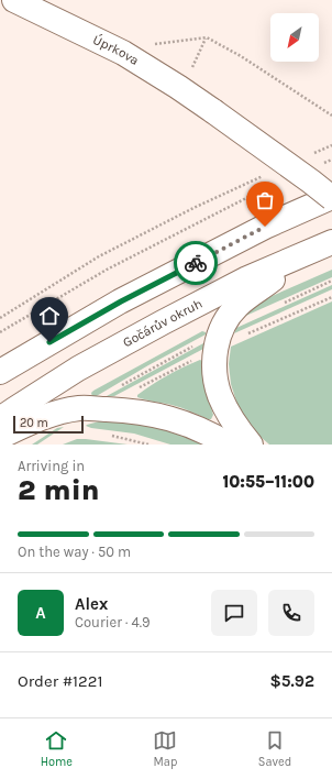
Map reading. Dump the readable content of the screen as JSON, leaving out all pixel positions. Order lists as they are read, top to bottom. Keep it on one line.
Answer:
{"streets":{"main road":["Úprkova","Gočárův okruh"]},"scale_bar":"20 m","north":"bottom left","page":{"scale":"20 m","heading":["2 min","Arriving in","10:55–11:00"],"panel":["Alex","Courier · 4.9","Order #1221","$5.92"],"bar":"On the way · 50 m","round":"A","tabs":["Home","Map","Saved"]}}
